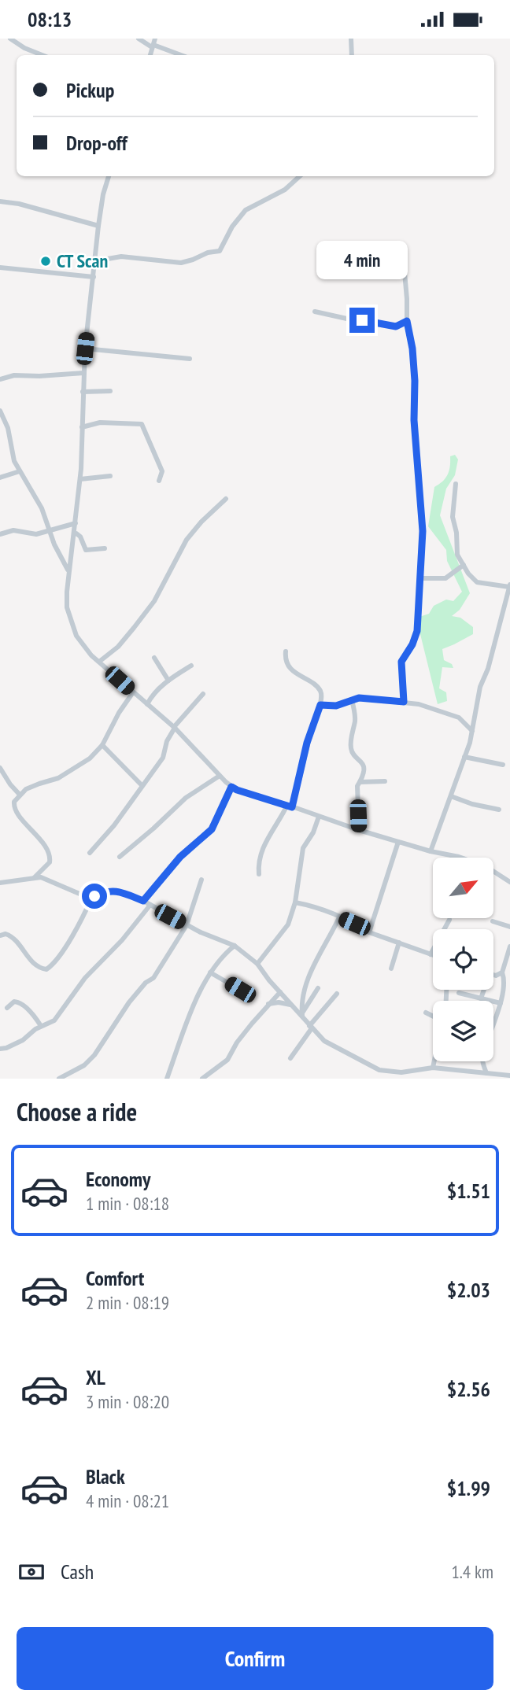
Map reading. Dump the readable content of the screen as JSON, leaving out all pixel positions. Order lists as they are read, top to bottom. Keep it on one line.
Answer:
{"places":["CT Scan"],"north":"top right","page":{"status":"08:13","banner":["Pickup","Drop-off"],"bubble":"4 min","heading":"Choose a ride","list":[{"name":"Economy","note":"1 min · 08:18","value":"$1.51"},{"name":"Comfort","note":"2 min · 08:19","value":"$2.03"},{"name":"XL","note":"3 min · 08:20","value":"$2.56"},{"name":"Black","note":"4 min · 08:21","value":"$1.99"}],"pay":["Cash","1.4 km"],"buttons":"Confirm"}}
